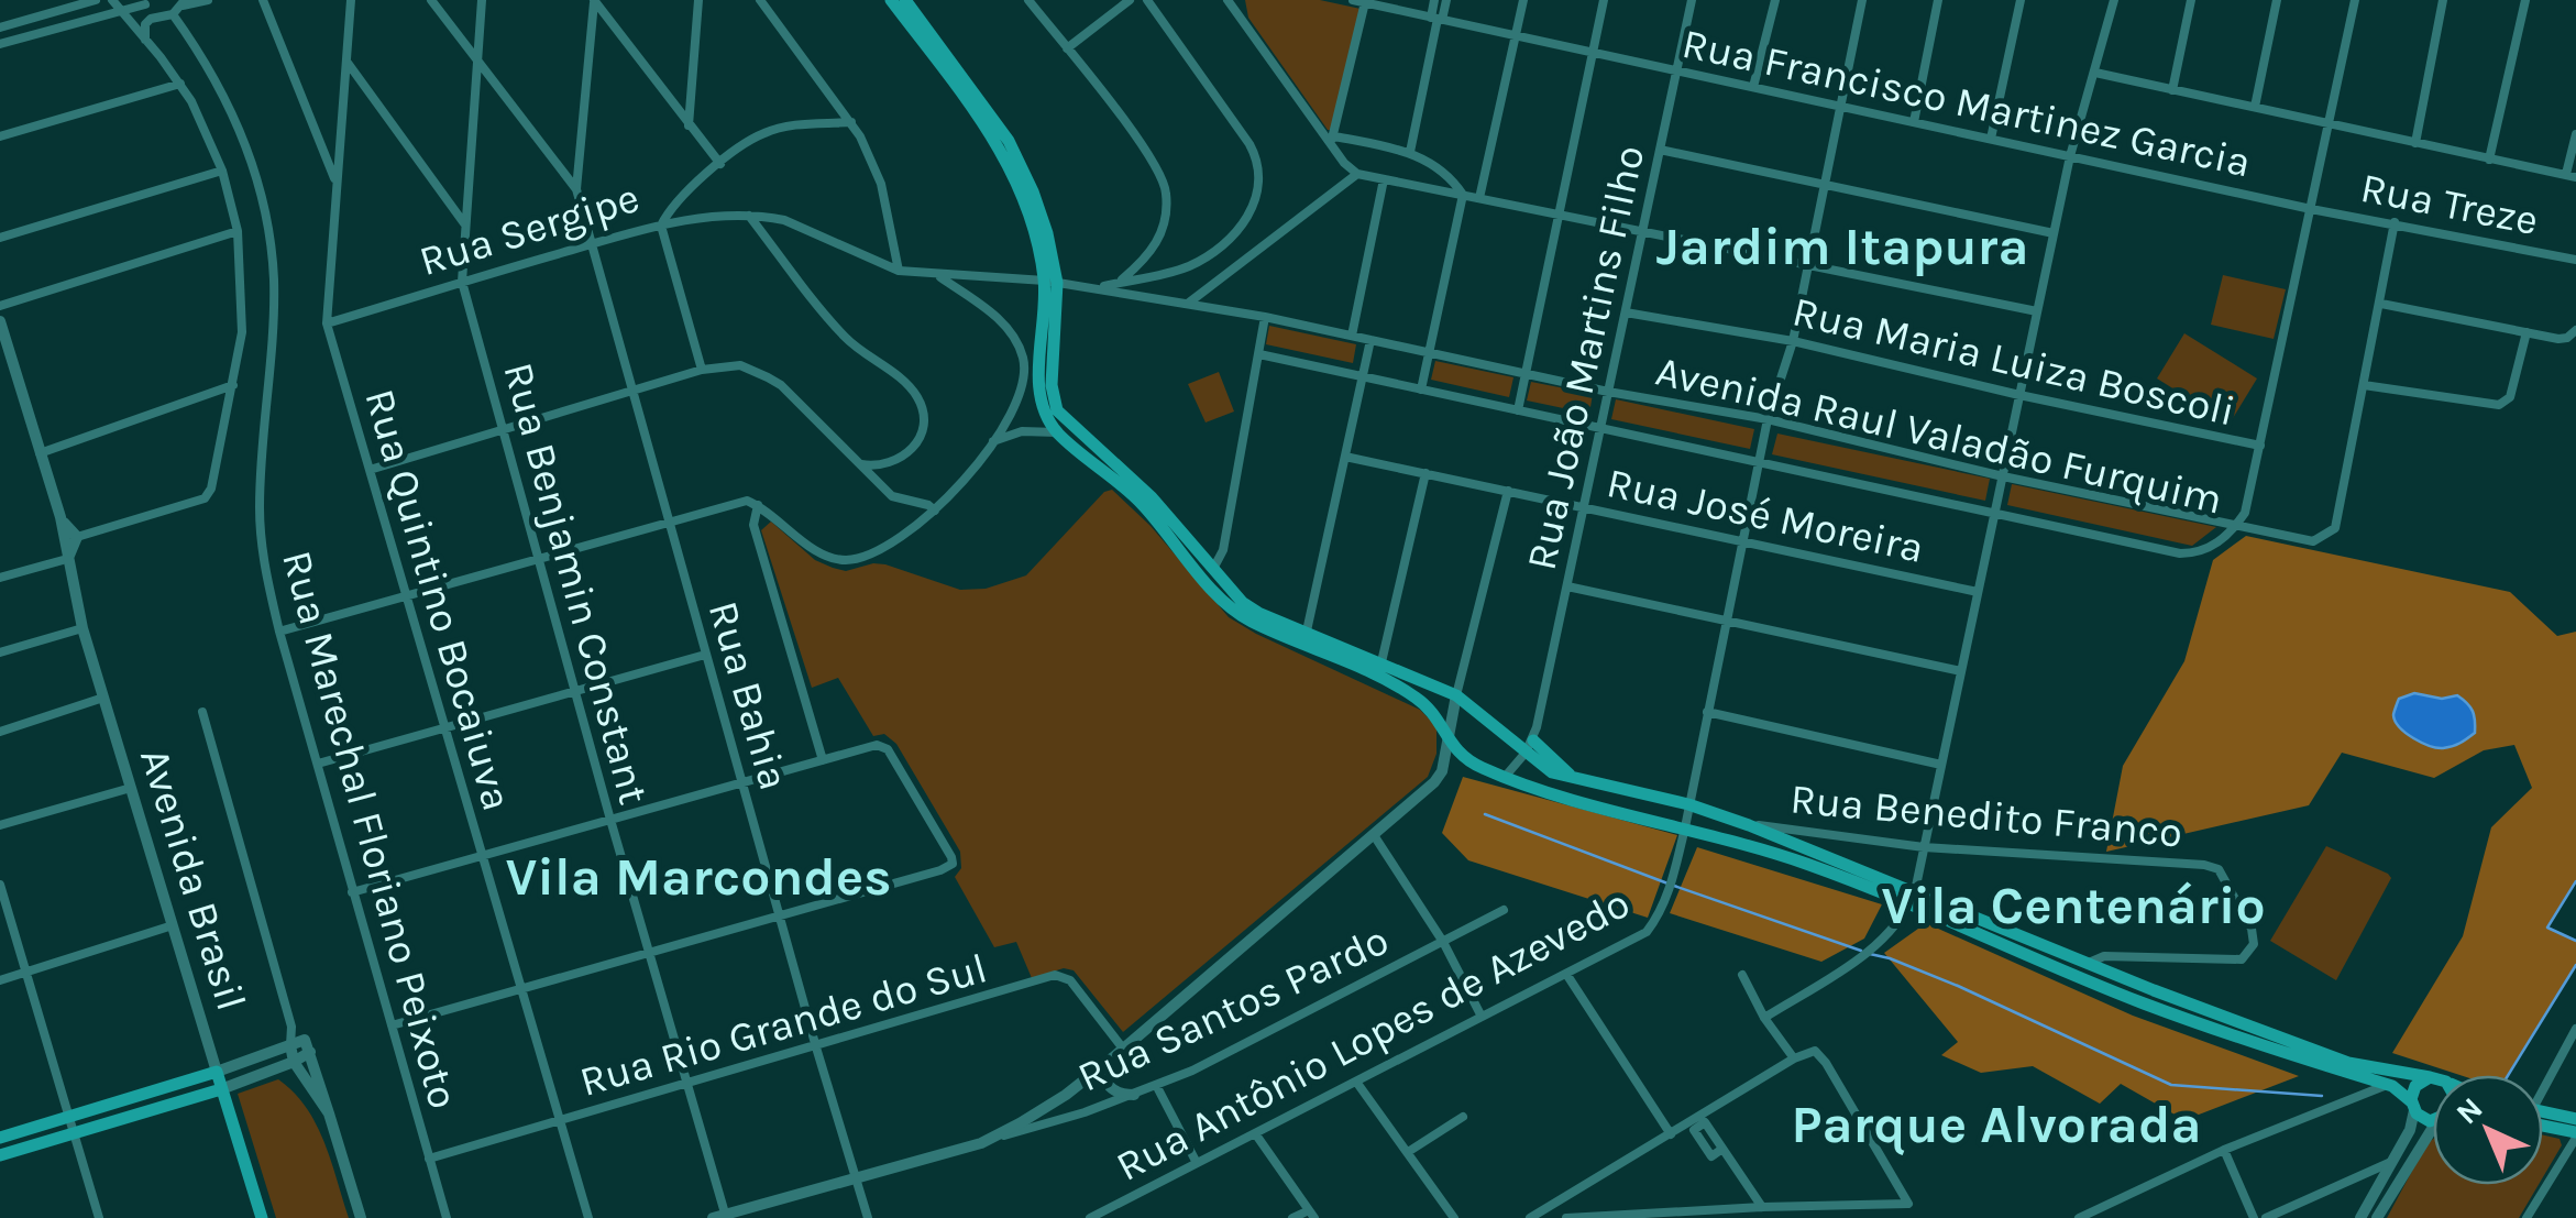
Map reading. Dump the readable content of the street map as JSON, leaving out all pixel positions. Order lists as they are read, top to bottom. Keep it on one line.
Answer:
{"streets":{"main road":["Avenida Brasil"],"street":["Rua Francisco Martinez Garcia","Rua Treze","Rua Sergipe","Rua João Martins Filho","Rua Maria Luiza Boscoli","Avenida Raul Valadão Furquim","Rua José Moreira","Rua Benjamin Constant","Rua Quintino Bocaiuva","Rua Bahia","Rua Benedito Franco","Rua Marechal Floriano Peixoto","Rua Santos Pardo","Rua Rio Grande do Sul","Rua Antônio Lopes de Azevedo"]},"crossings":[["Rua Francisco Martinez Garcia","Rua Treze"],["Rua Francisco Martinez Garcia","Rua João Martins Filho"],["Rua Francisco Martinez Garcia","Rua Antônio Lopes de Azevedo"],["Rua Sergipe","Avenida Raul Valadão Furquim"],["Rua Sergipe","Rua Benjamin Constant"],["Rua Sergipe","Rua Quintino Bocaiuva"],["Rua Sergipe","Rua Bahia"],["Rua João Martins Filho","Rua Maria Luiza Boscoli"],["Rua João Martins Filho","Avenida Raul Valadão Furquim"],["Rua João Martins Filho","Rua José Moreira"],["Rua Maria Luiza Boscoli","Rua Antônio Lopes de Azevedo"],["Avenida Raul Valadão Furquim","Rua Antônio Lopes de Azevedo"],["Rua José Moreira","Rua Antônio Lopes de Azevedo"],["Rua Benjamin Constant","Rua Rio Grande do Sul"],["Rua Quintino Bocaiuva","Rua Rio Grande do Sul"],["Rua Bahia","Rua Rio Grande do Sul"],["Rua Marechal Floriano Peixoto","Rua Rio Grande do Sul"]],"districts":["Jardim Itapura","Vila Marcondes","Vila Centenário","Parque Alvorada"],"north":"top left"}
